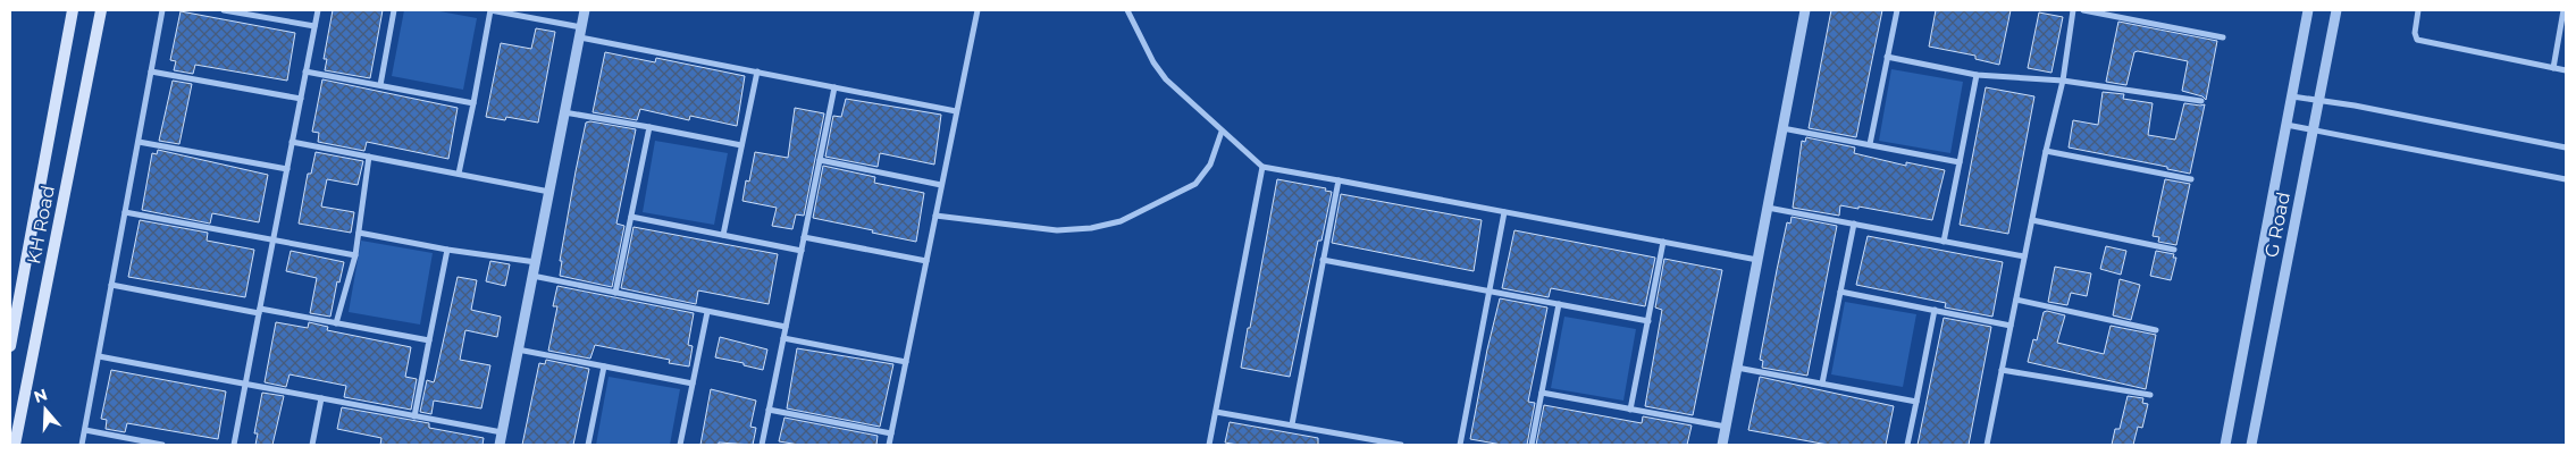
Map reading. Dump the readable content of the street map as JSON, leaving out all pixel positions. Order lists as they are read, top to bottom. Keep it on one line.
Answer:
{"streets":{"main road":["KH Road"],"street":["G Road"]},"north":"top"}
